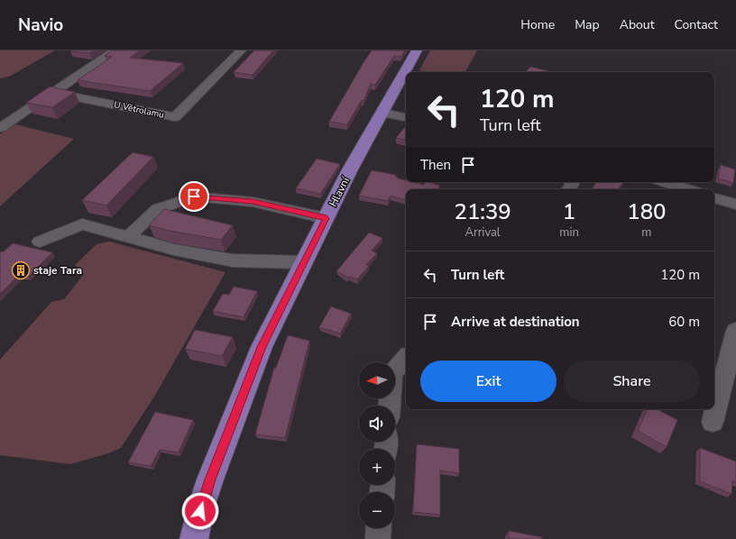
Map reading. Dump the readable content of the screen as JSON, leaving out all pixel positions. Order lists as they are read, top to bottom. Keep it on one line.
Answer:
{"streets":{"main road":["Hlavní"],"street":["U Větrolamu"]},"places":{"building":["staje Tara"]},"north":"left","page":{"header":"Navio","nav":["Home","Map","About","Contact"],"turn":["120 m","Turn left"],"then":"Then","eta":["21:39","Arrival","1","min","180","m"],"list":[{"name":"Turn left","value":"120 m"},{"name":"Arrive at destination","value":"60 m"}],"buttons":["Exit","Share"],"map_buttons":["+","−"]}}
